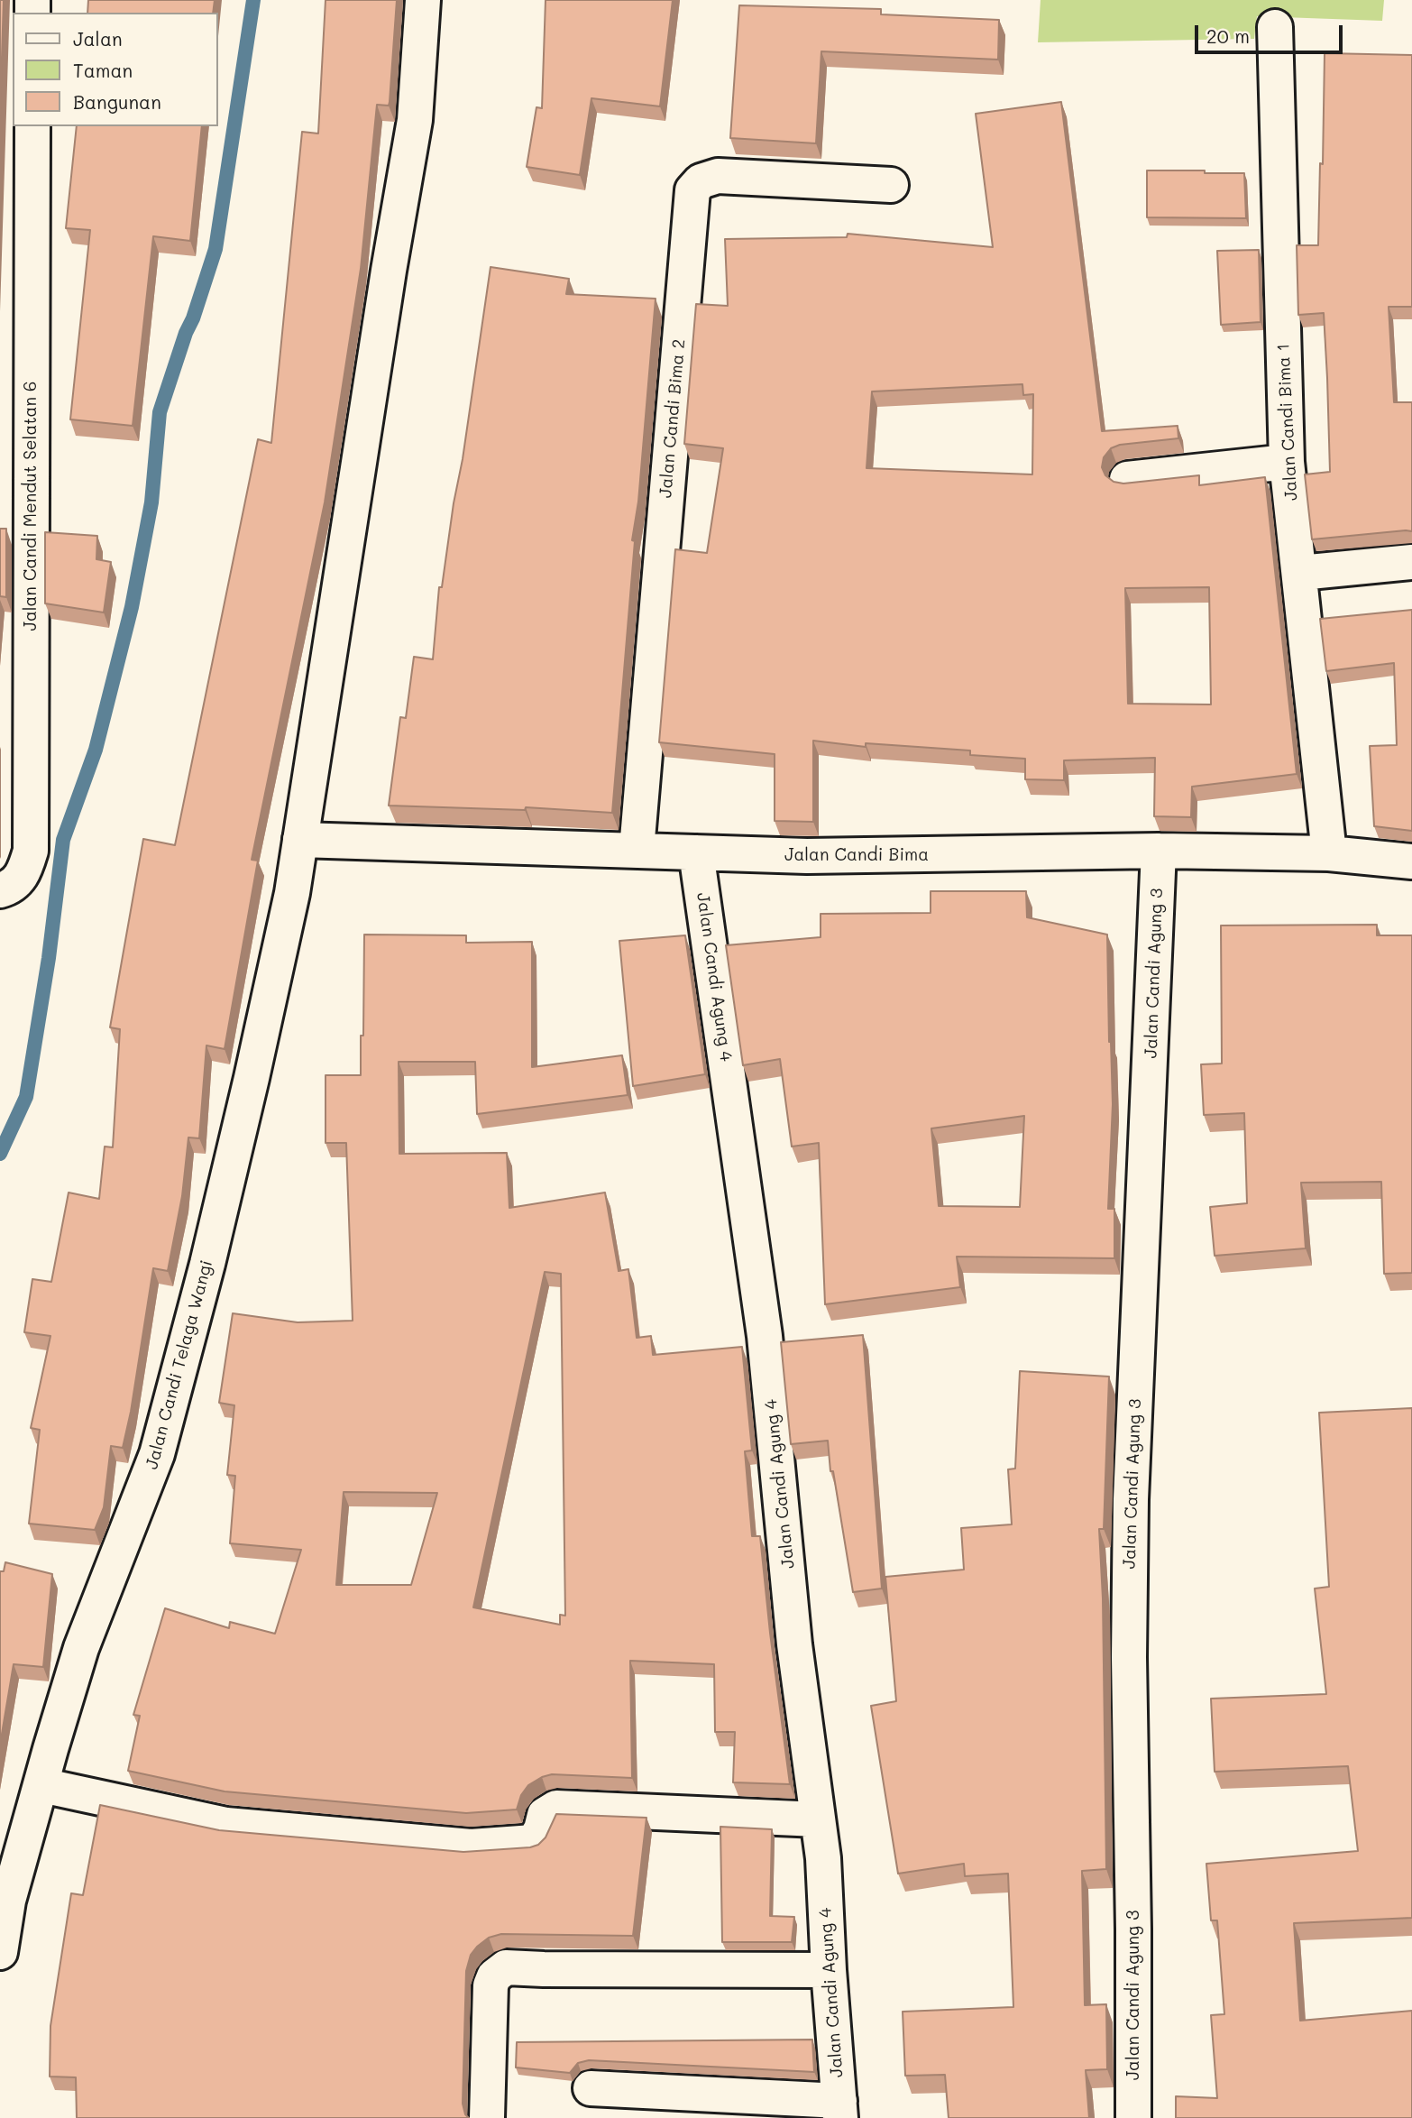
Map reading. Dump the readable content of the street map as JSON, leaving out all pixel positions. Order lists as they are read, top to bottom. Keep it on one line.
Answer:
{"streets":{"street":["Jalan Candi Bima 2","Jalan Candi Bima 1","Jalan Candi Mendut Selatan 6","Jalan Candi Bima","Jalan Candi Agung 3","Jalan Candi Agung 4","Jalan Candi Telaga Wangi"]},"crossings":[["Jalan Candi Bima 2","Jalan Candi Bima"],["Jalan Candi Bima 1","Jalan Candi Bima"],["Jalan Candi Bima","Jalan Candi Agung 3"],["Jalan Candi Bima","Jalan Candi Agung 4"],["Jalan Candi Bima","Jalan Candi Telaga Wangi"]],"legend":["Jalan","Taman","Bangunan"],"scale_bar":"20 m"}
